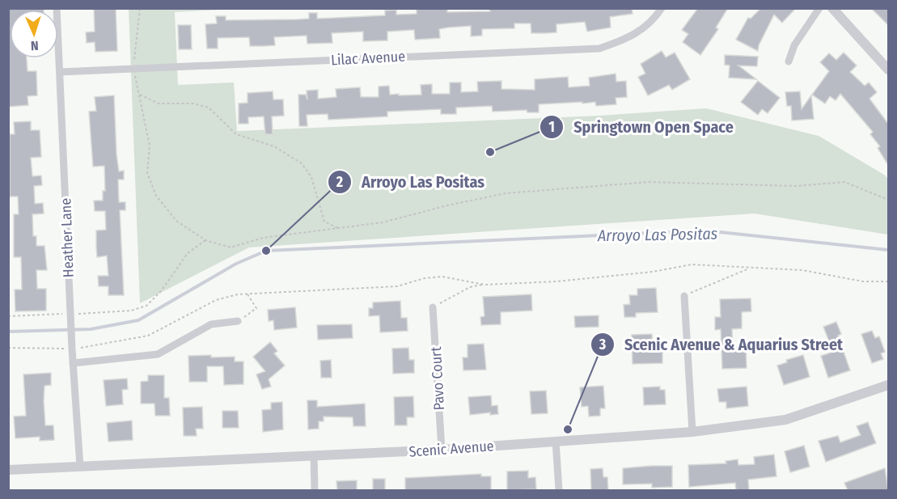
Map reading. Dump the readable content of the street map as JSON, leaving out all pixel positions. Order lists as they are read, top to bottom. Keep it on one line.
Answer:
{"streets":{"street":["Lilac Avenue","Heather Lane","Pavo Court","Scenic Avenue"]},"crossings":[["Lilac Avenue","Heather Lane"],["Heather Lane","Scenic Avenue"],["Pavo Court","Scenic Avenue"]],"water":["Arroyo Las Positas"],"places":["Springtown Open Space","Arroyo Las Positas","Scenic Avenue & Aquarius Street"],"north":"bottom"}
